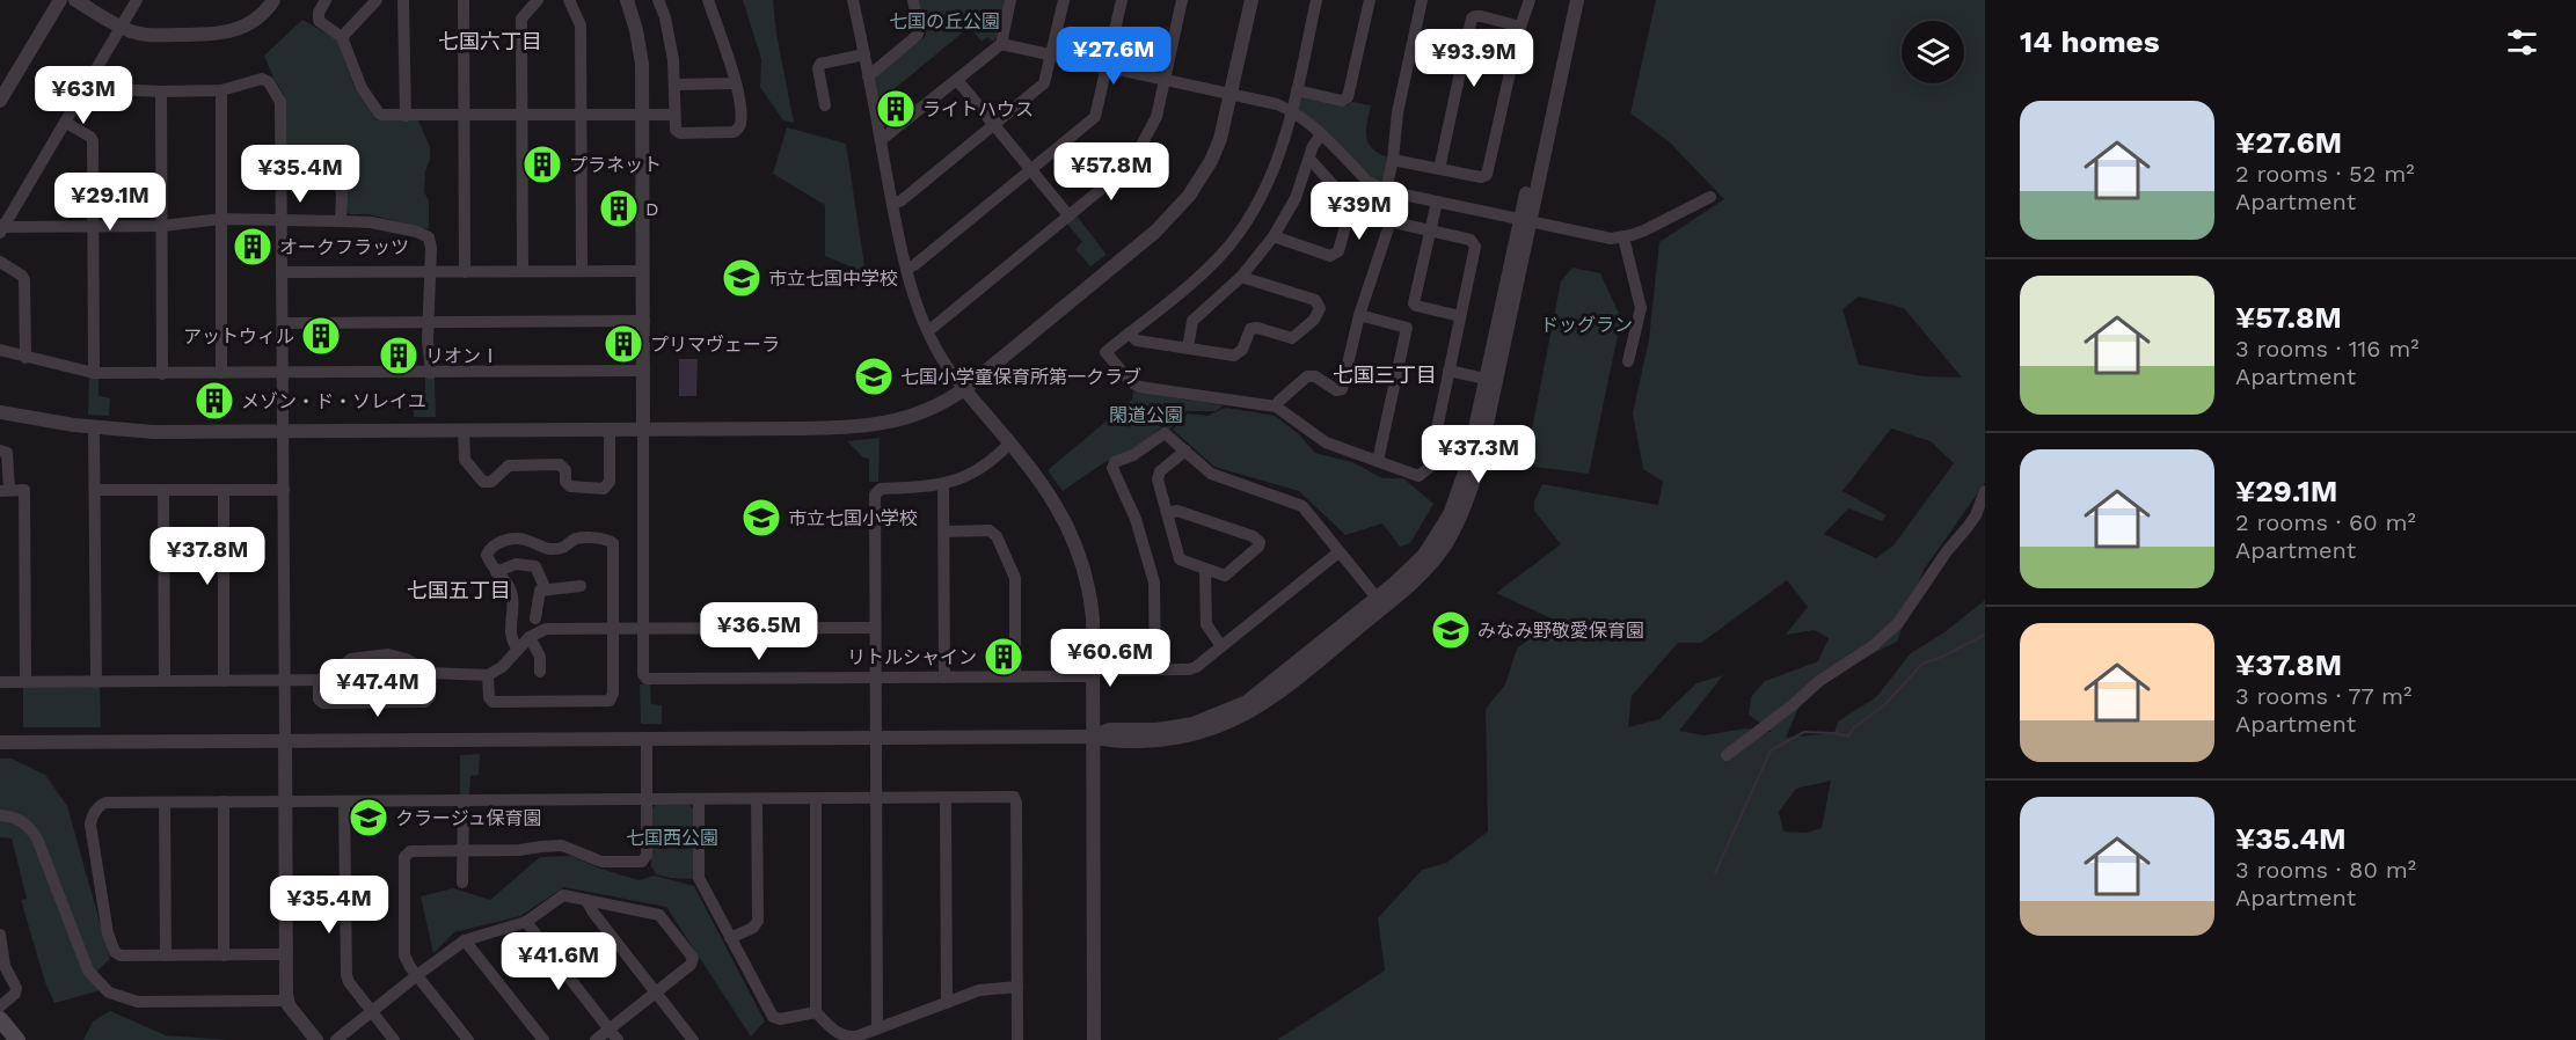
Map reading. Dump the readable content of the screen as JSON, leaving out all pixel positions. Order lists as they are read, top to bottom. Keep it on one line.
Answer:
{"districts":["七国六丁目","七国三丁目","七国五丁目"],"parks":["七国の丘公園","ドッグラン","閑道公園","七国西公園"],"places":{"building":["ライトハウス","プラネット","D","オークフラッツ","アットウィル","プリマヴェーラ","リオンⅠ","メゾン・ド・ソレイユ","リトルシャイン"],"school or university":["市立七国中学校","七国小学童保育所第一クラブ","市立七国小学校","みなみ野敬愛保育園","クラージュ保育園"]},"page":{"heading":"14 homes","price":["¥27.6M","¥93.9M","¥63M","¥57.8M","¥35.4M","¥29.1M","¥39M","¥37.3M","¥37.8M","¥36.5M","¥60.6M","¥47.4M","¥35.4M","¥41.6M"],"list":[{"name":"¥27.6M","note":"2 rooms · 52 m² · Apartment"},{"name":"¥57.8M","note":"3 rooms · 116 m² · Apartment"},{"name":"¥29.1M","note":"2 rooms · 60 m² · Apartment"},{"name":"¥37.8M","note":"3 rooms · 77 m² · Apartment"},{"name":"¥35.4M","note":"3 rooms · 80 m² · Apartment"}]}}
